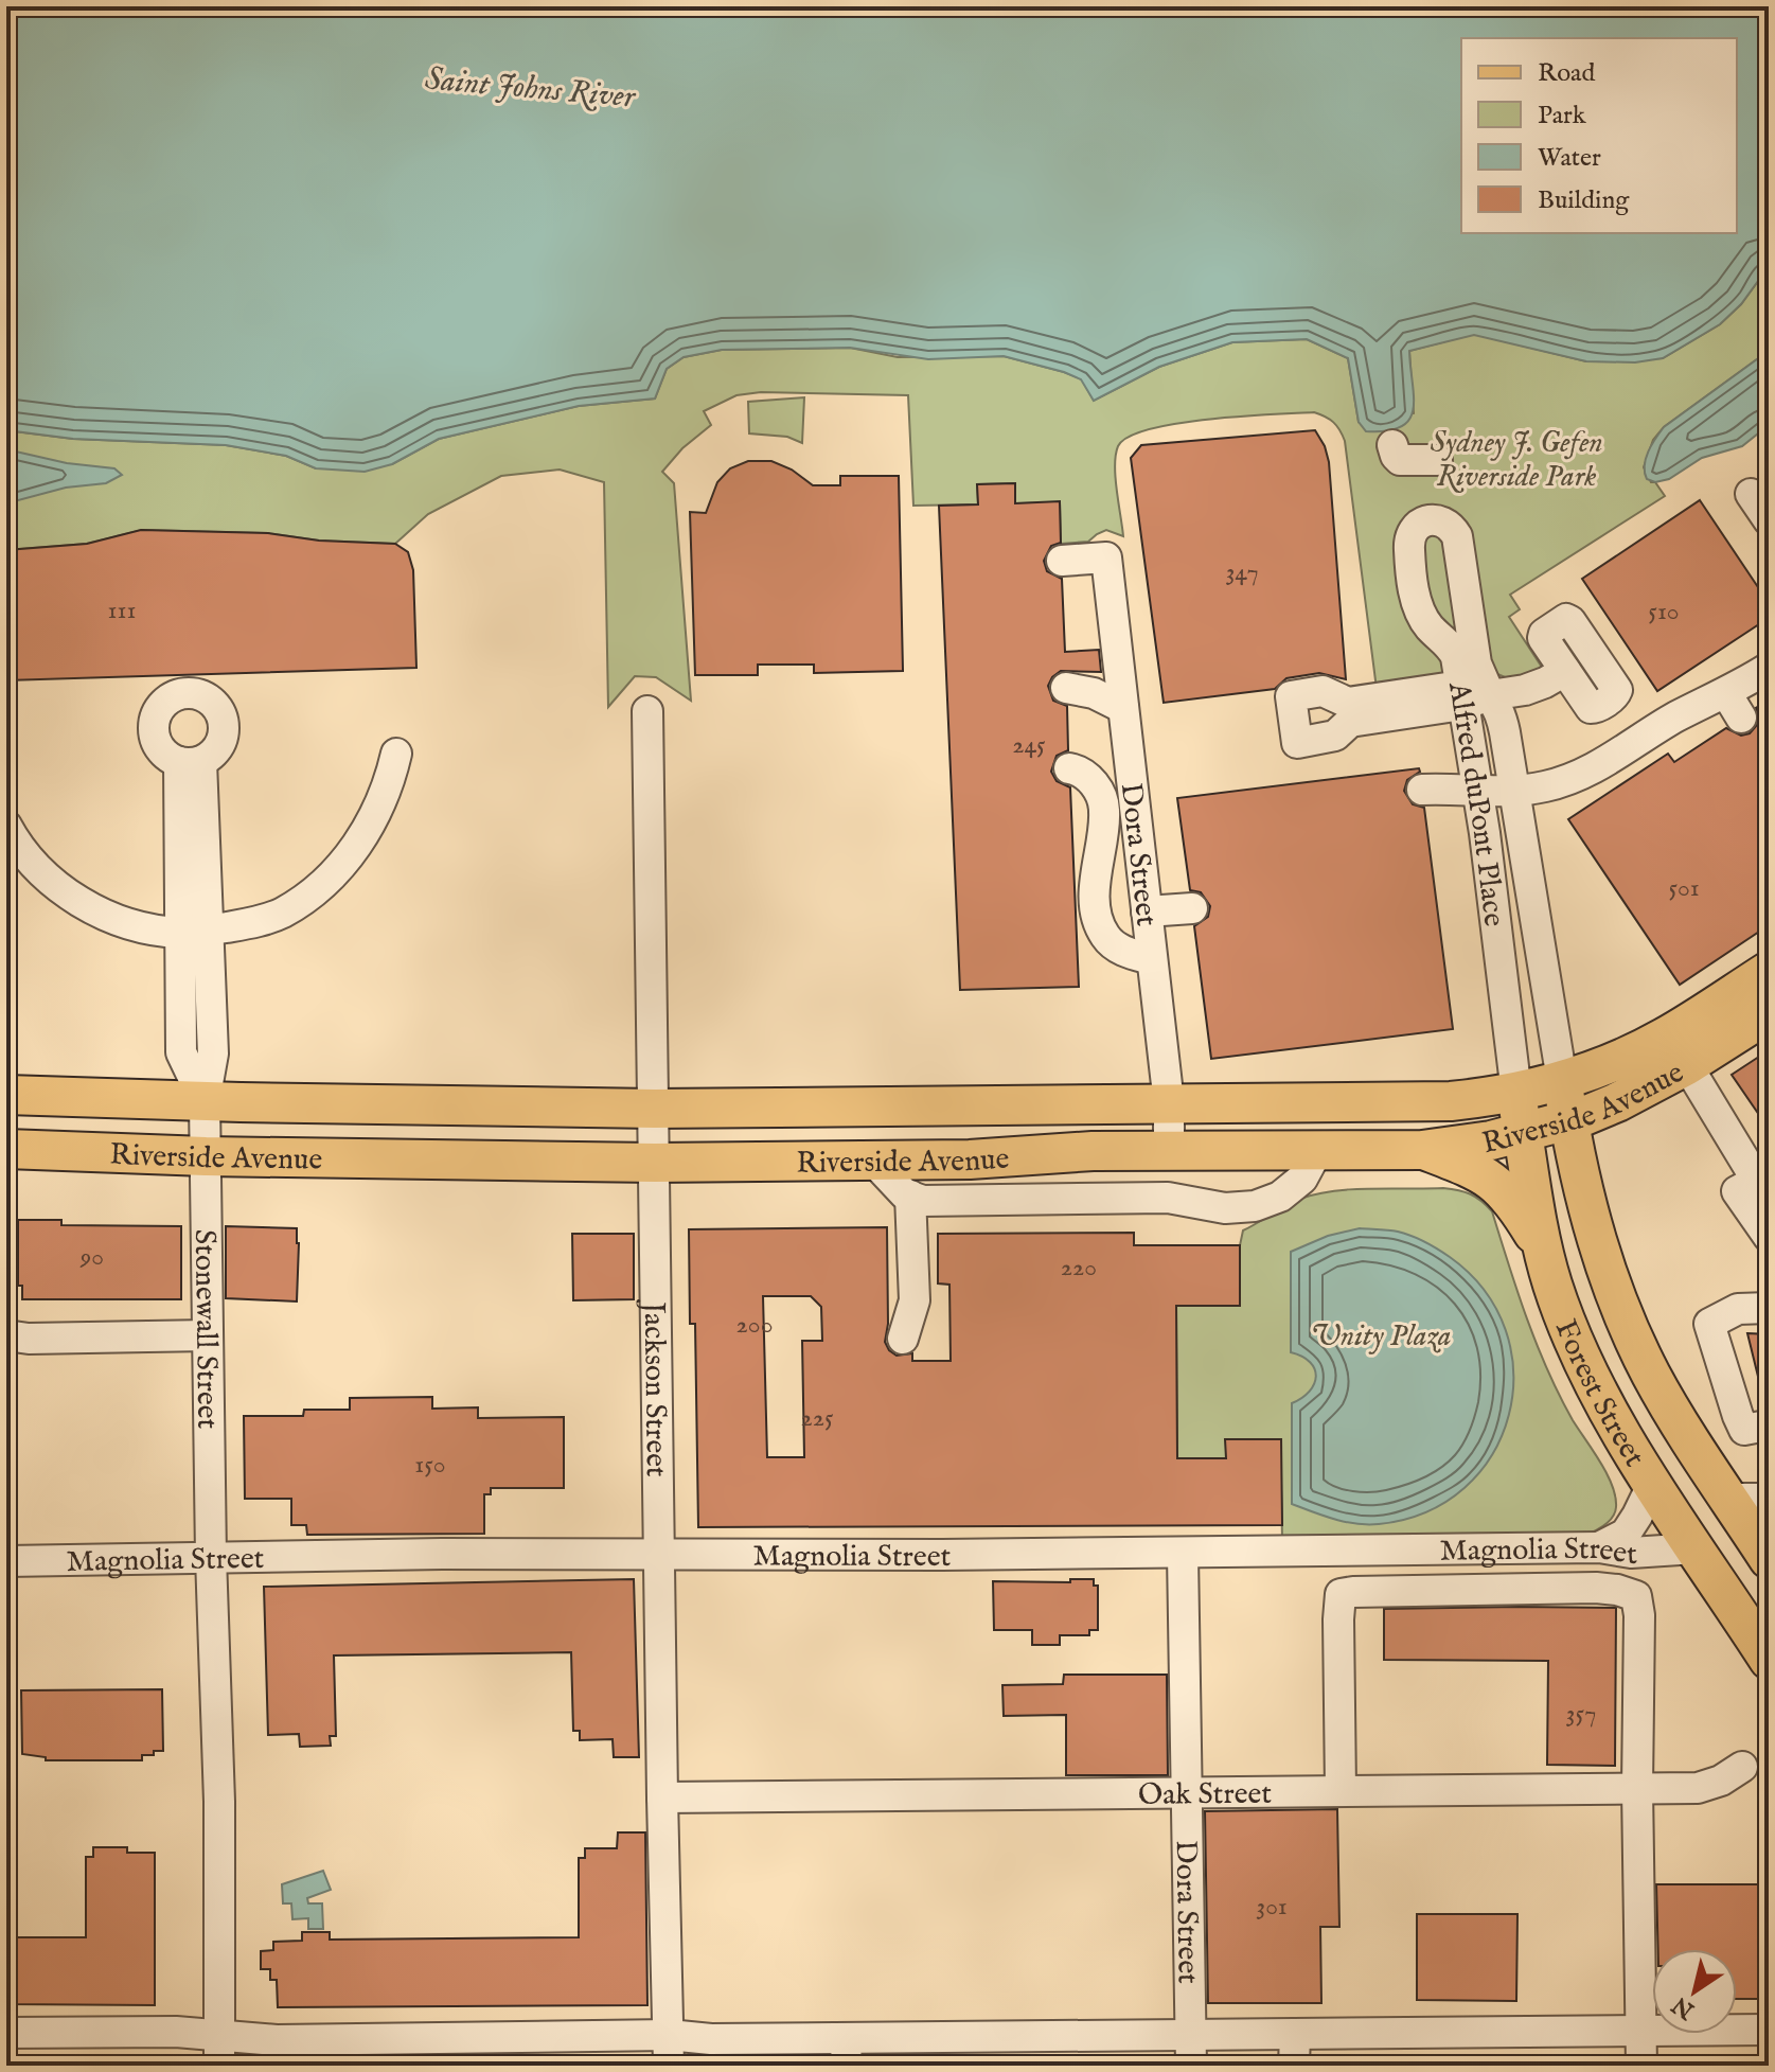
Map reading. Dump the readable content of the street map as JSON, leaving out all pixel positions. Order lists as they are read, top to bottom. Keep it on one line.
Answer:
{"streets":{"main road":["Riverside Avenue","Forest Street"],"street":["Alfred duPont Place","Dora Street","Stonewall Street","Jackson Street","Magnolia Street","Oak Street"]},"crossings":[["Alfred duPont Place","Riverside Avenue"],["Alfred duPont Place","Forest Street"],["Dora Street","Riverside Avenue"],["Dora Street","Magnolia Street"],["Dora Street","Oak Street"],["Riverside Avenue","Stonewall Street"],["Riverside Avenue","Jackson Street"],["Riverside Avenue","Forest Street"],["Stonewall Street","Magnolia Street"],["Jackson Street","Magnolia Street"],["Jackson Street","Oak Street"],["Forest Street","Magnolia Street"]],"water":["Saint Johns River"],"parks":["Sydney J. Gefen Riverside Park","Unity Plaza"],"house_numbers":["347","111","510","245","501","90","220","200","225","150","357","301"],"legend":["Road","Park","Water","Building"],"north":"bottom left"}
